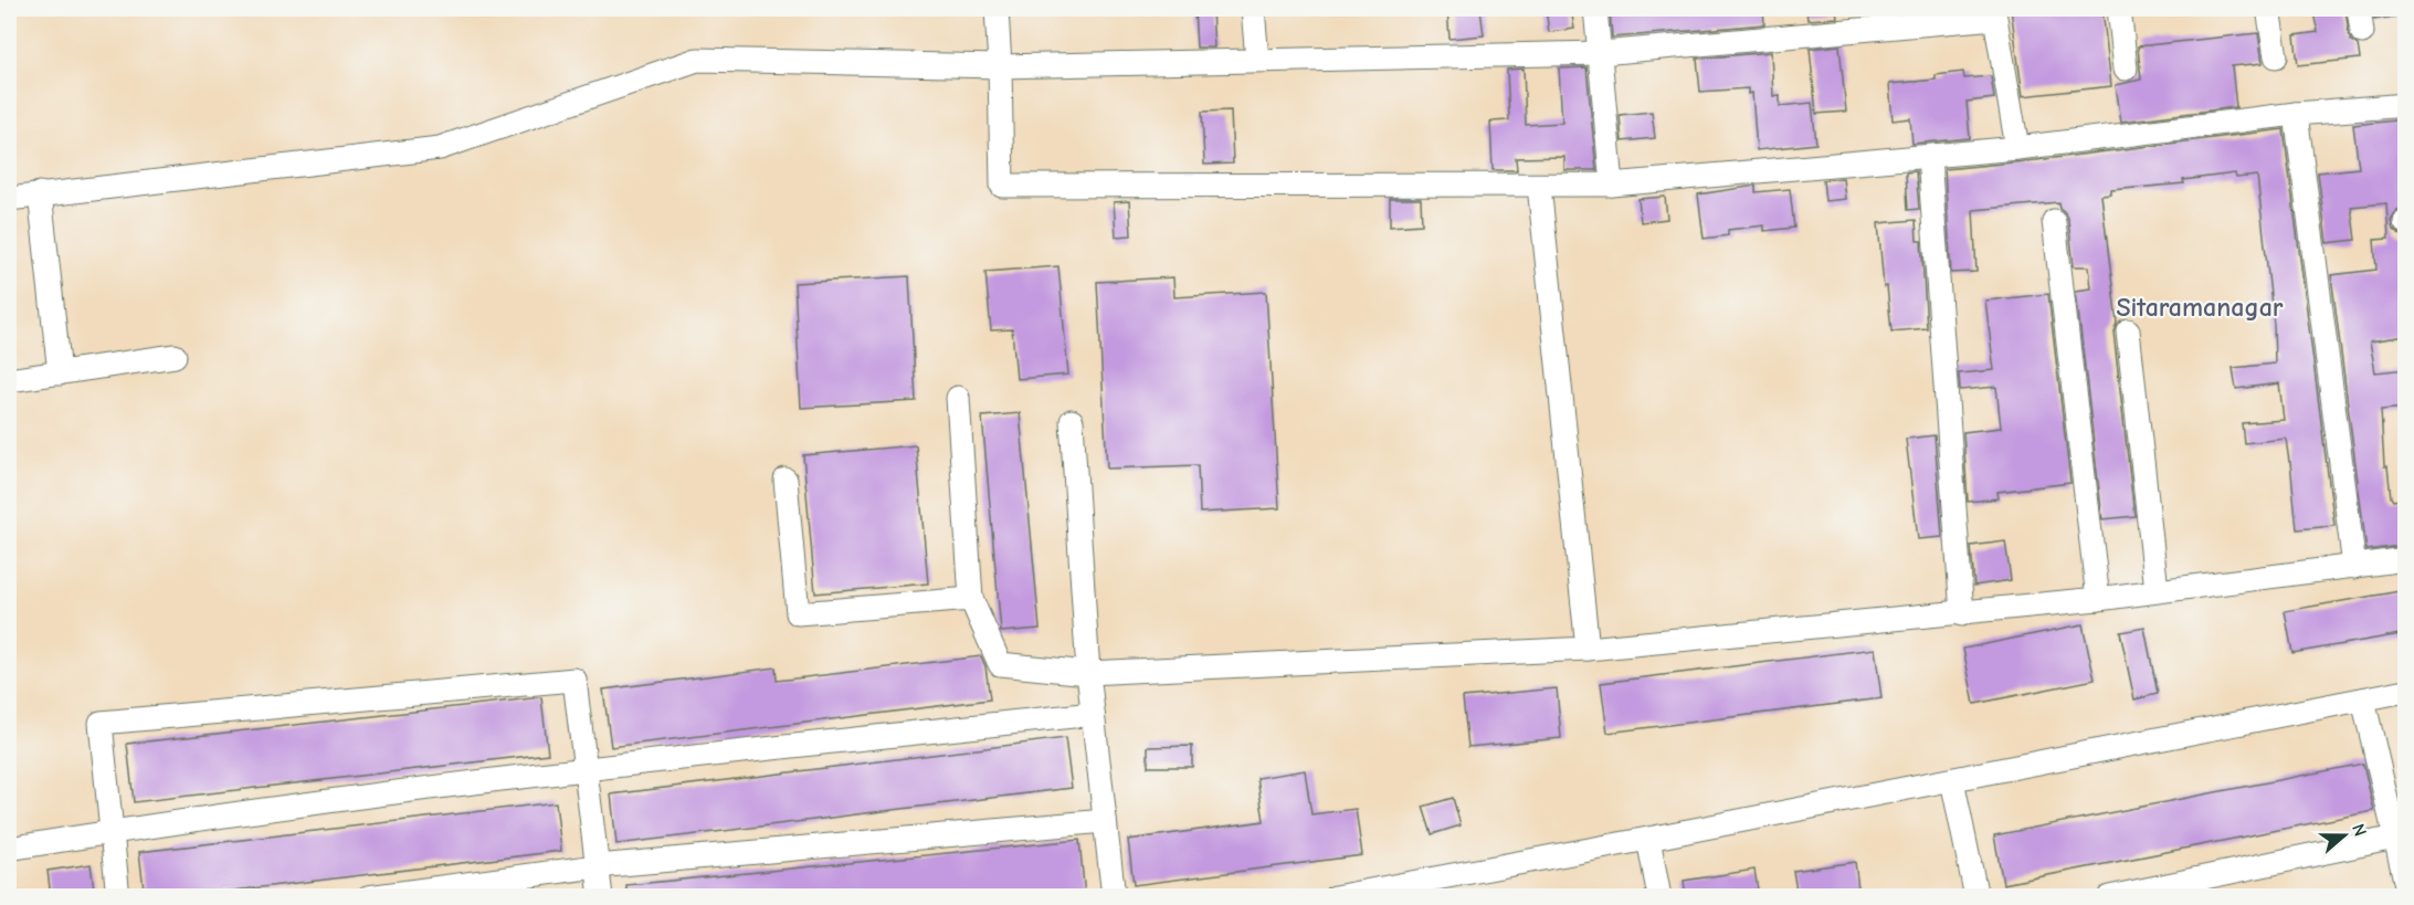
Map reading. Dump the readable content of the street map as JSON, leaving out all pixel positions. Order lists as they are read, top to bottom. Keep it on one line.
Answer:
{"districts":["Sitaramanagar"],"north":"right"}
